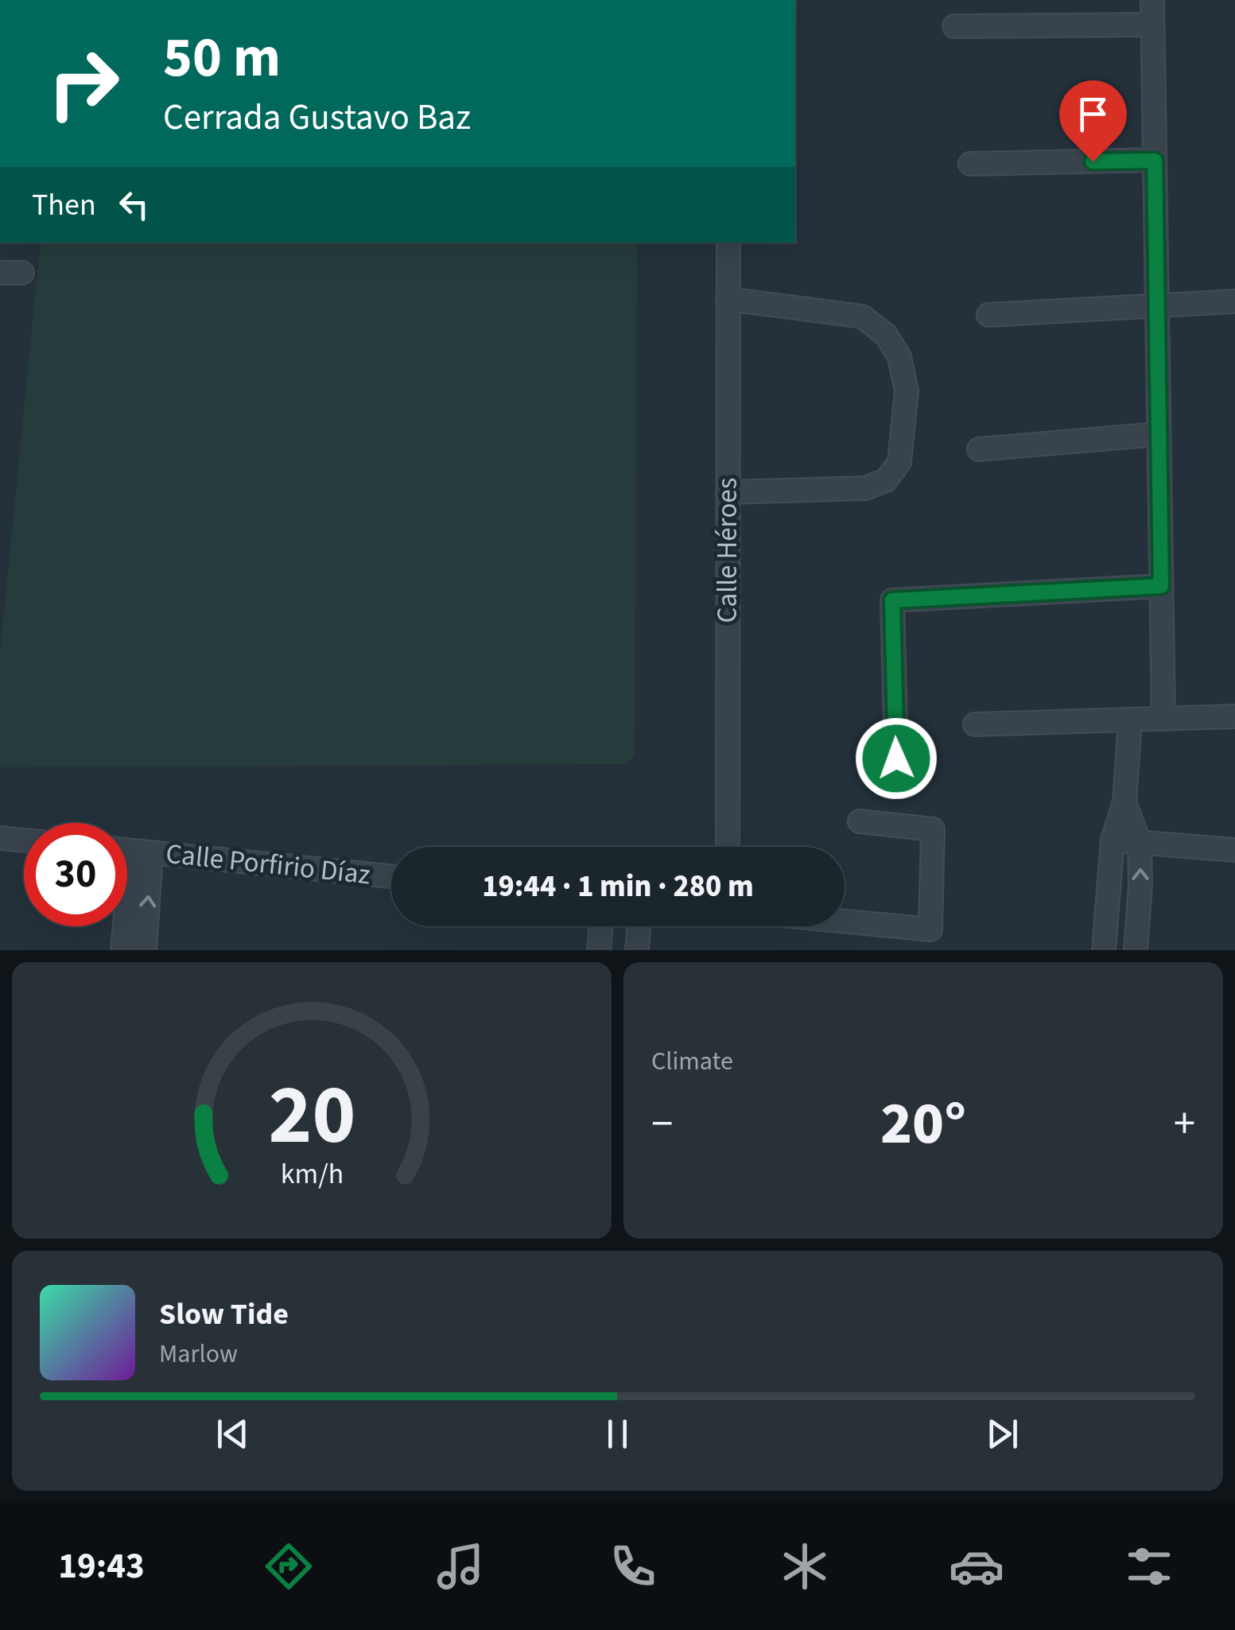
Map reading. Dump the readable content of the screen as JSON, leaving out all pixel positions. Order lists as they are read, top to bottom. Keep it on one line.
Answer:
{"streets":{"street":["Calle Héroes","Calle Porfirio Díaz"]},"page":{"turn":["50 m","Cerrada Gustavo Baz"],"then":"Then","limit":"30","trip":"19:44 · 1 min · 280 m","tile":"Climate","heat":["−","20°","+"],"song":["Slow Tide","Marlow"],"tabs":"19:43","gauge":["20","km/h"]}}
